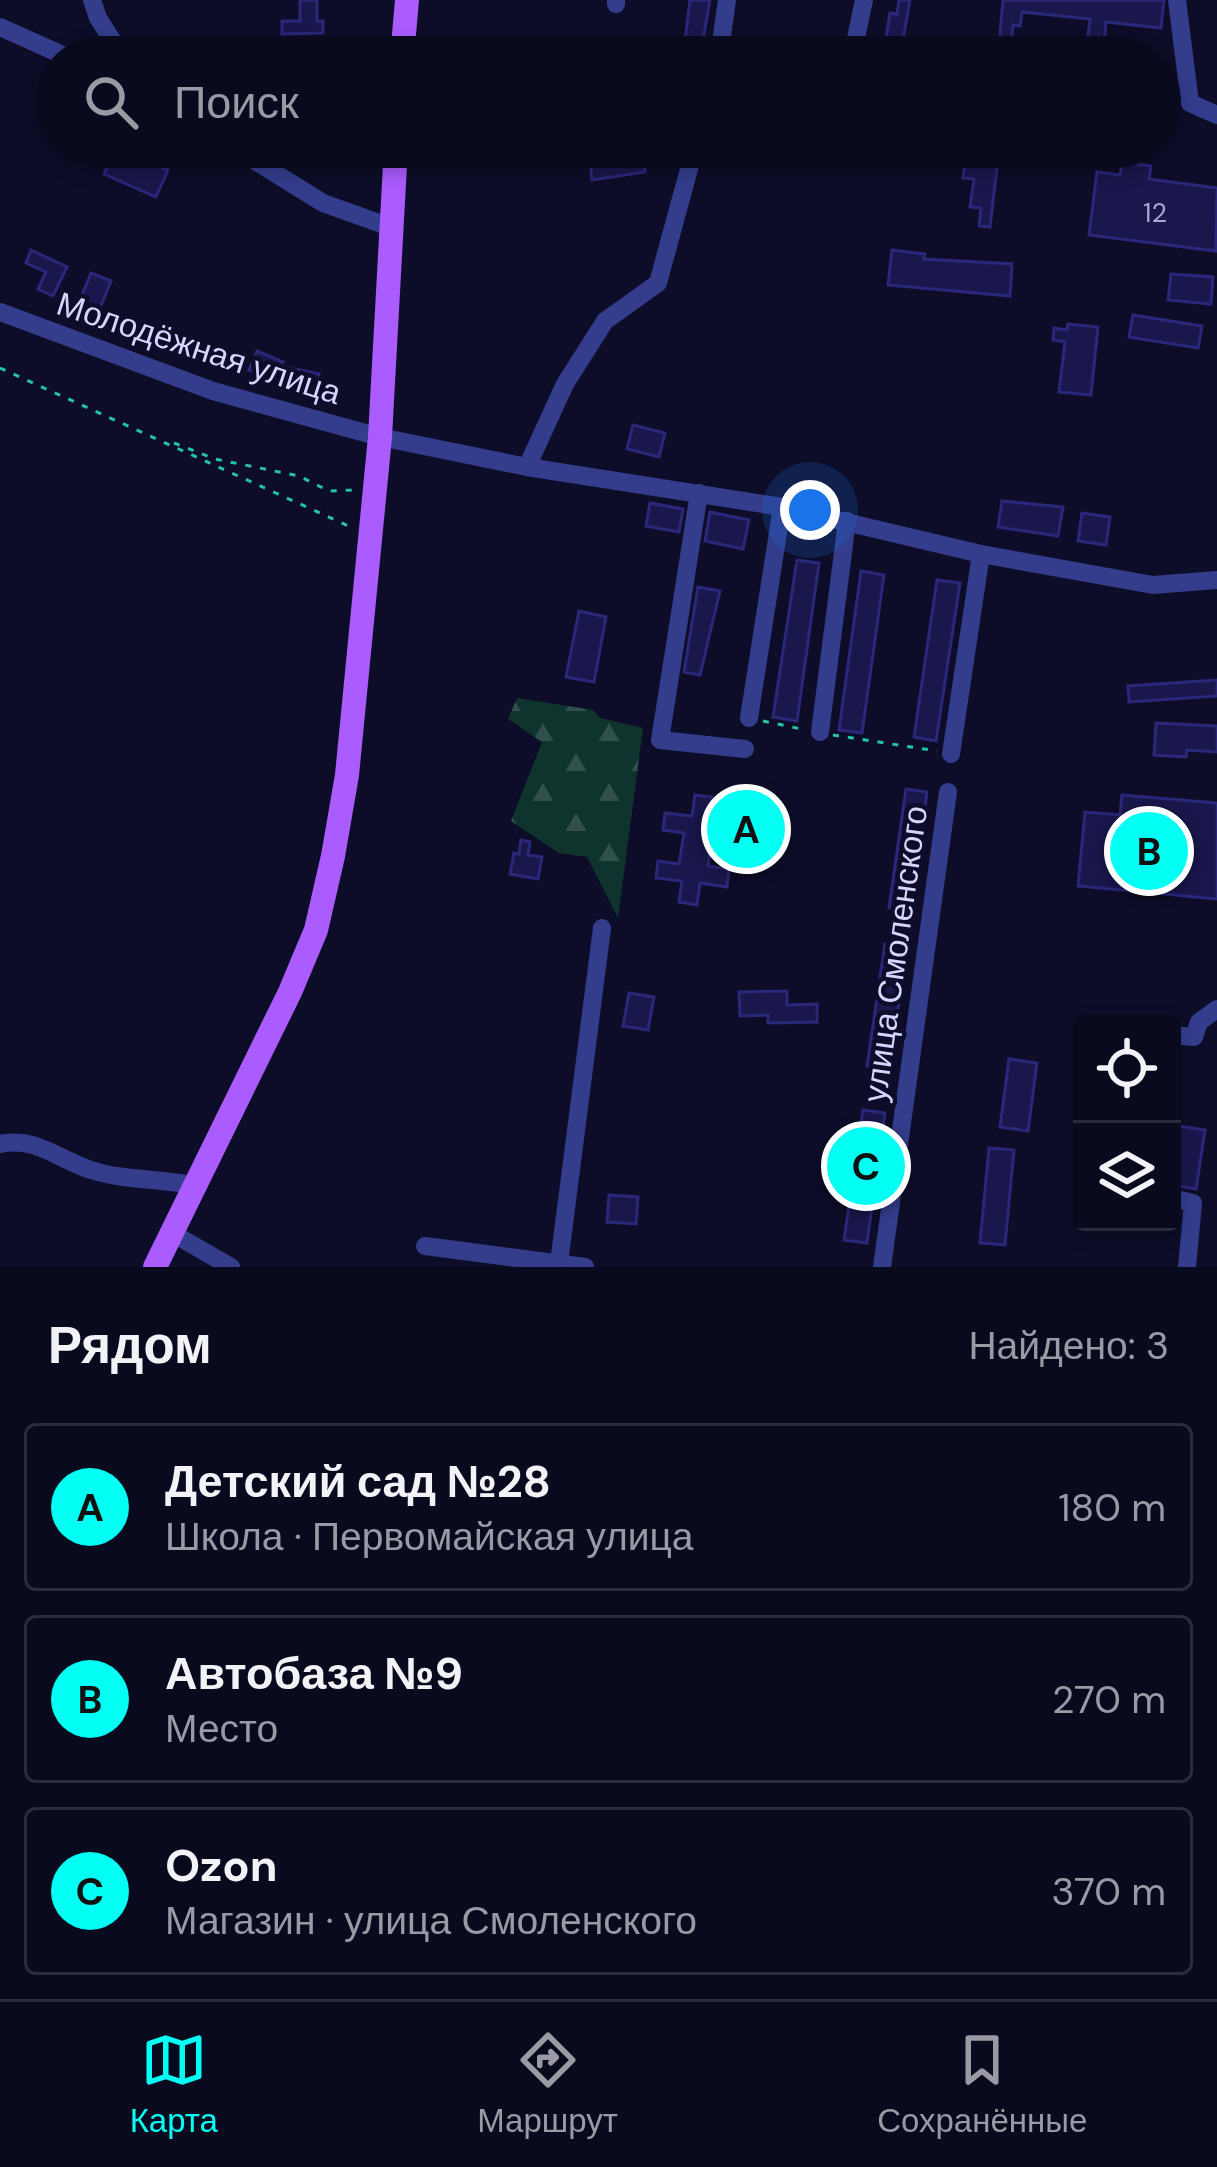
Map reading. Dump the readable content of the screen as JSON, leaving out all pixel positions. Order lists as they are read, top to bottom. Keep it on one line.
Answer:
{"streets":{"street":["Молодёжная улица","улица Смоленского"]},"house_numbers":["12"],"page":{"search":"Поиск","pins":["A","B","C"],"heading":["Рядом","Найдено: 3"],"list":[{"mark":"A","name":"Детский сад №28","note":"Школа · Первомайская улица","value":"180 m"},{"mark":"B","name":"Автобаза №9","note":"Место","value":"270 m"},{"mark":"C","name":"Ozon","note":"Магазин · улица Смоленского","value":"370 m"}],"nav":["Карта","Маршрут","Сохранённые"]}}
